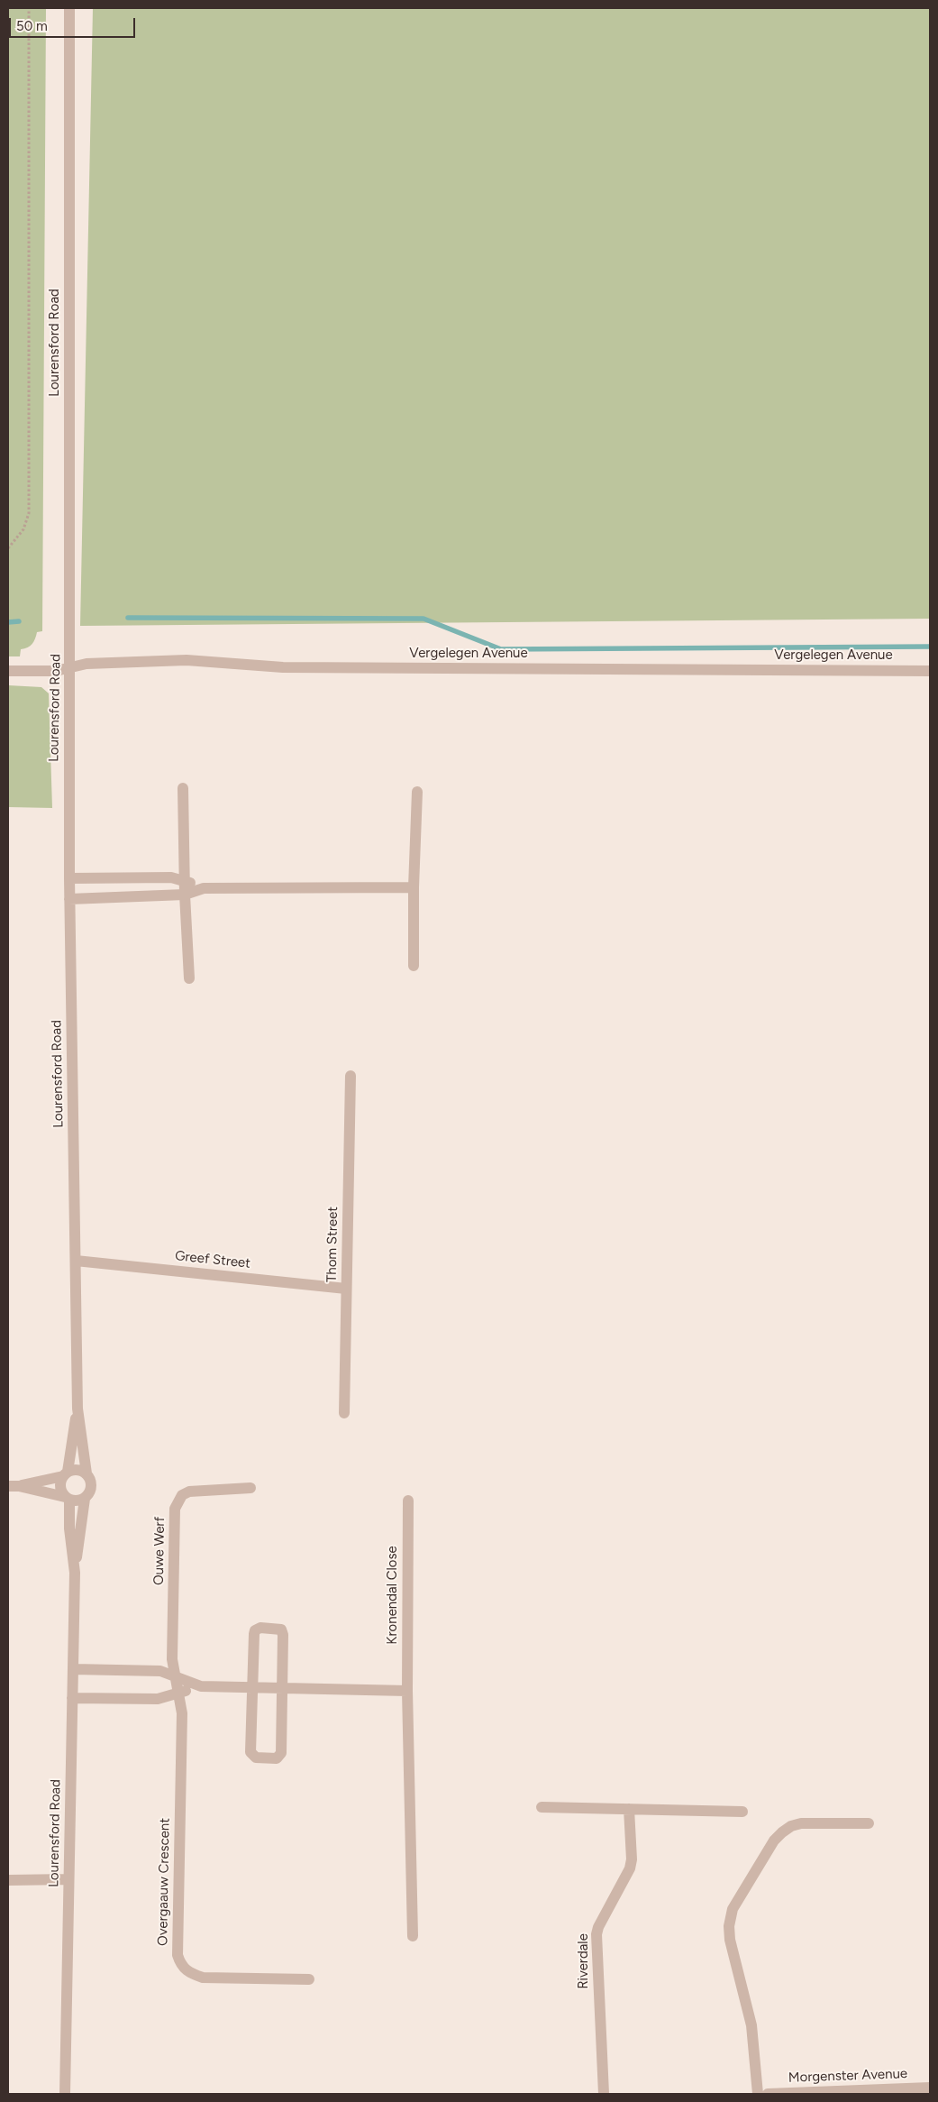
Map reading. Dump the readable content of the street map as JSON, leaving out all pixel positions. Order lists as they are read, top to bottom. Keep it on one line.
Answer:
{"streets":{"street":["Lourensford Road","Vergelegen Avenue","Thom Street","Greef Street","Ouwe Werf","Kronendal Close","Overgaauw Crescent","Riverdale","Morgenster Avenue"]},"crossings":[["Lourensford Road","Vergelegen Avenue"],["Lourensford Road","Greef Street"],["Thom Street","Greef Street"],["Ouwe Werf","Overgaauw Crescent"]],"scale_bar":"50 m"}
